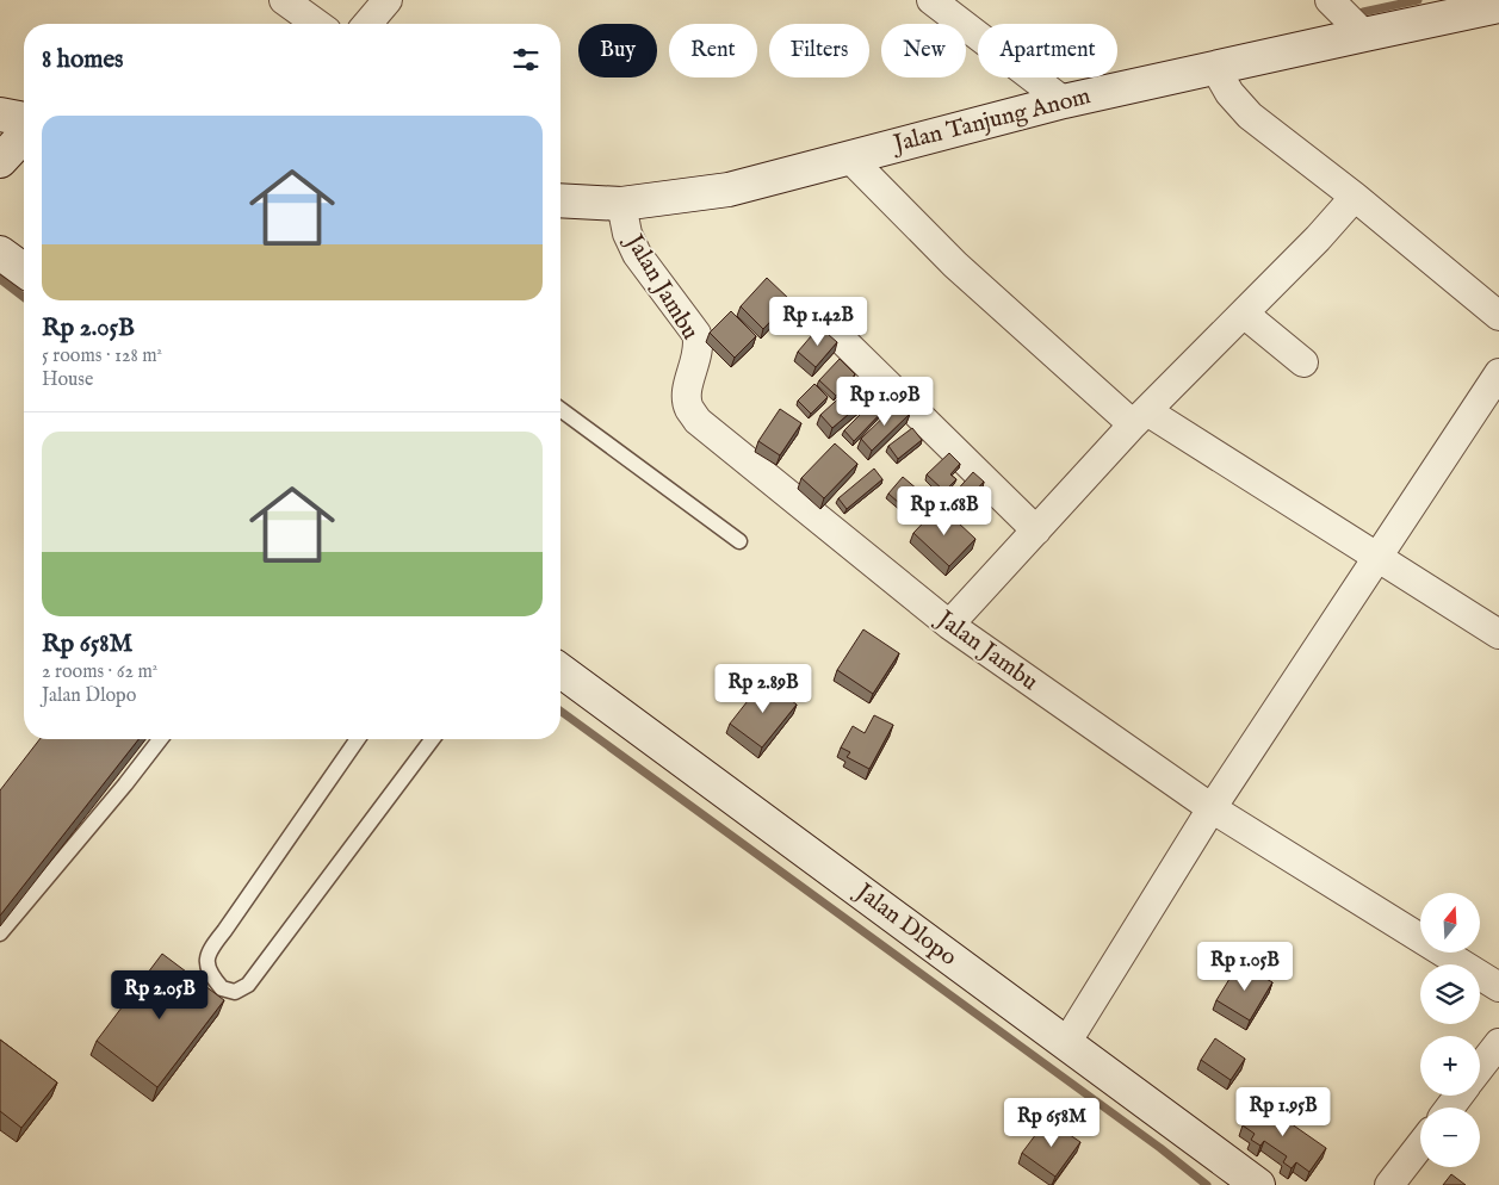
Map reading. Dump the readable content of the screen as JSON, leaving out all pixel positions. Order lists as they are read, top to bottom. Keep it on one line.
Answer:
{"streets":{"main road":["Jalan Tanjung Anom","Jalan Dlopo"],"street":["Jalan Jambu"]},"crossings":[["Jalan Tanjung Anom","Jalan Jambu"]],"north":"top","page":{"chip":["Buy","Rent","Filters","New","Apartment"],"heading":"8 homes","list":[{"name":"Rp 2.05B","note":"5 rooms · 128 m² · House"},{"name":"Rp 658M","note":"2 rooms · 62 m² · Jalan Dlopo"}],"price":["Rp 1.42B","Rp 1.09B","Rp 1.68B","Rp 2.89B","Rp 1.05B","Rp 2.05B","Rp 1.95B","Rp 658M"],"map_buttons":["+","−"]}}
